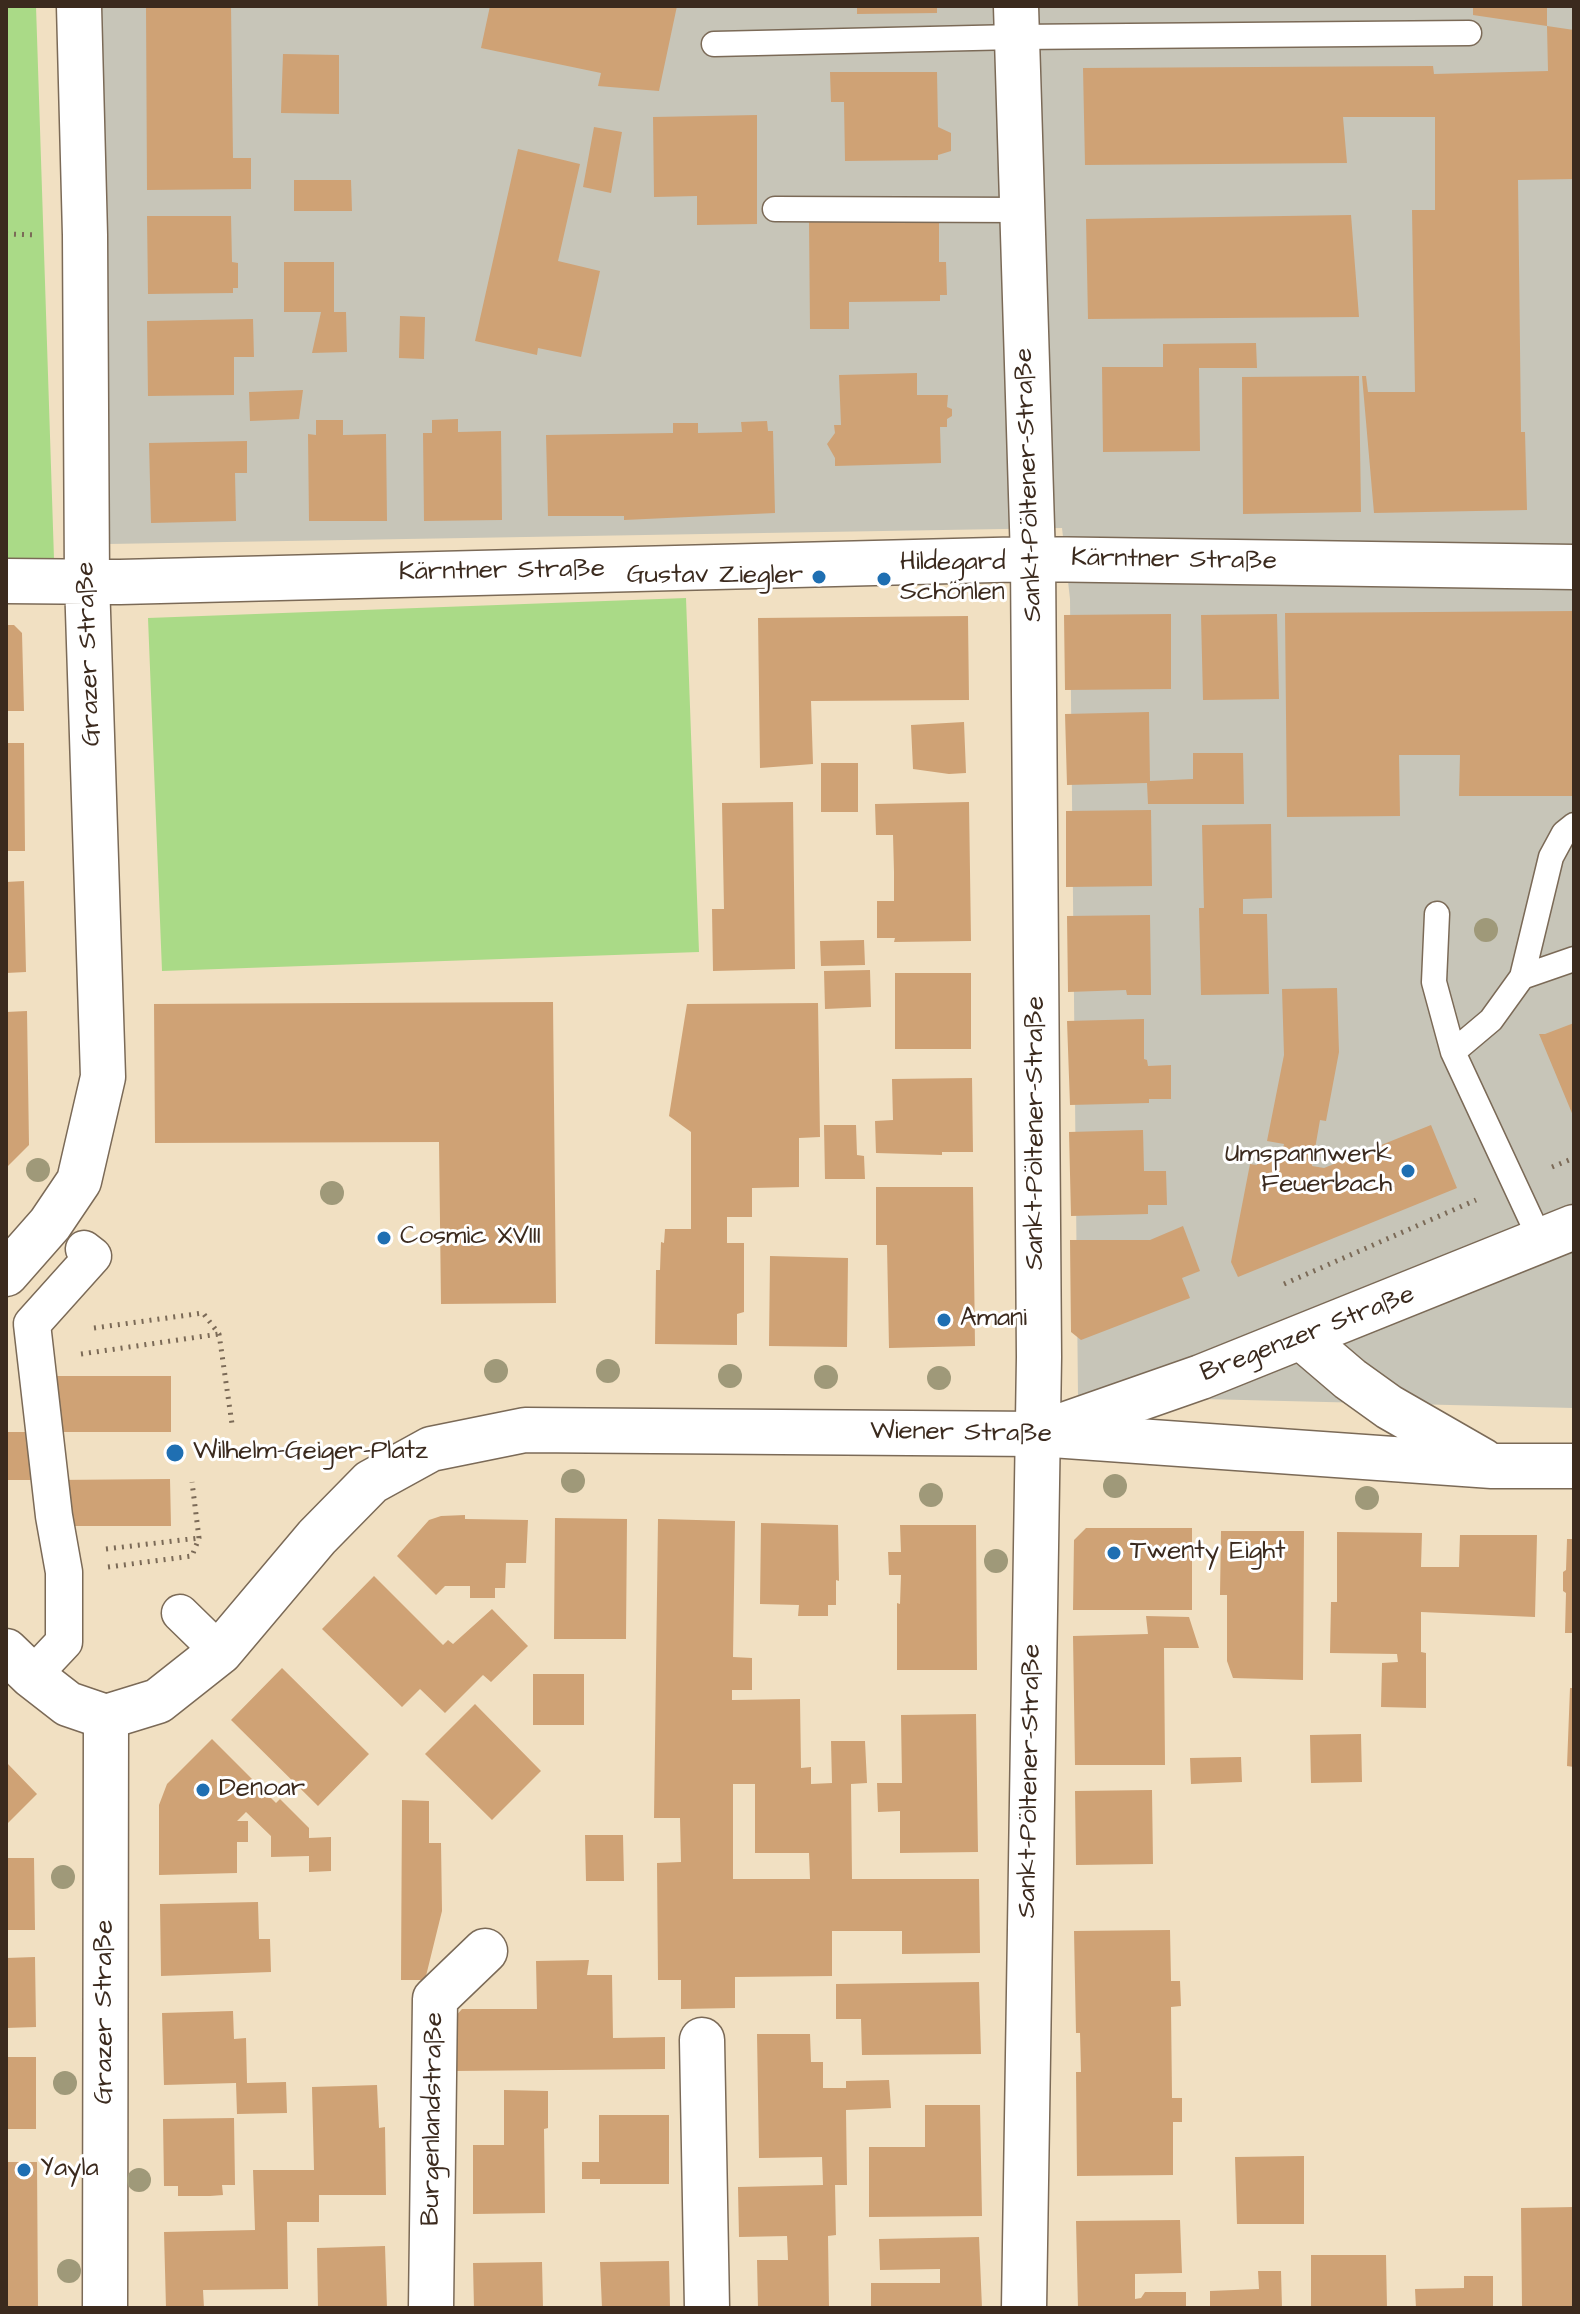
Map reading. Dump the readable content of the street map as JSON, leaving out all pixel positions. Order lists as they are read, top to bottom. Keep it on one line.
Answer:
{"streets":{"street":["Sankt-Pöltener-Straße","Kärntner Straße","Grazer Straße","Bregenzer Straße","Wiener Straße","Burgenlandstraße"]},"crossings":[["Sankt-Pöltener-Straße","Kärntner Straße"],["Sankt-Pöltener-Straße","Bregenzer Straße"],["Sankt-Pöltener-Straße","Wiener Straße"],["Kärntner Straße","Grazer Straße"],["Bregenzer Straße","Wiener Straße"]],"places":["Gustav Ziegler","Hildegard Schönlen","Umspannwerk Feuerbach","Cosmic XVIII","Amani","Wilhelm-Geiger-Platz","Twenty Eight","Denoar","Yayla"]}
